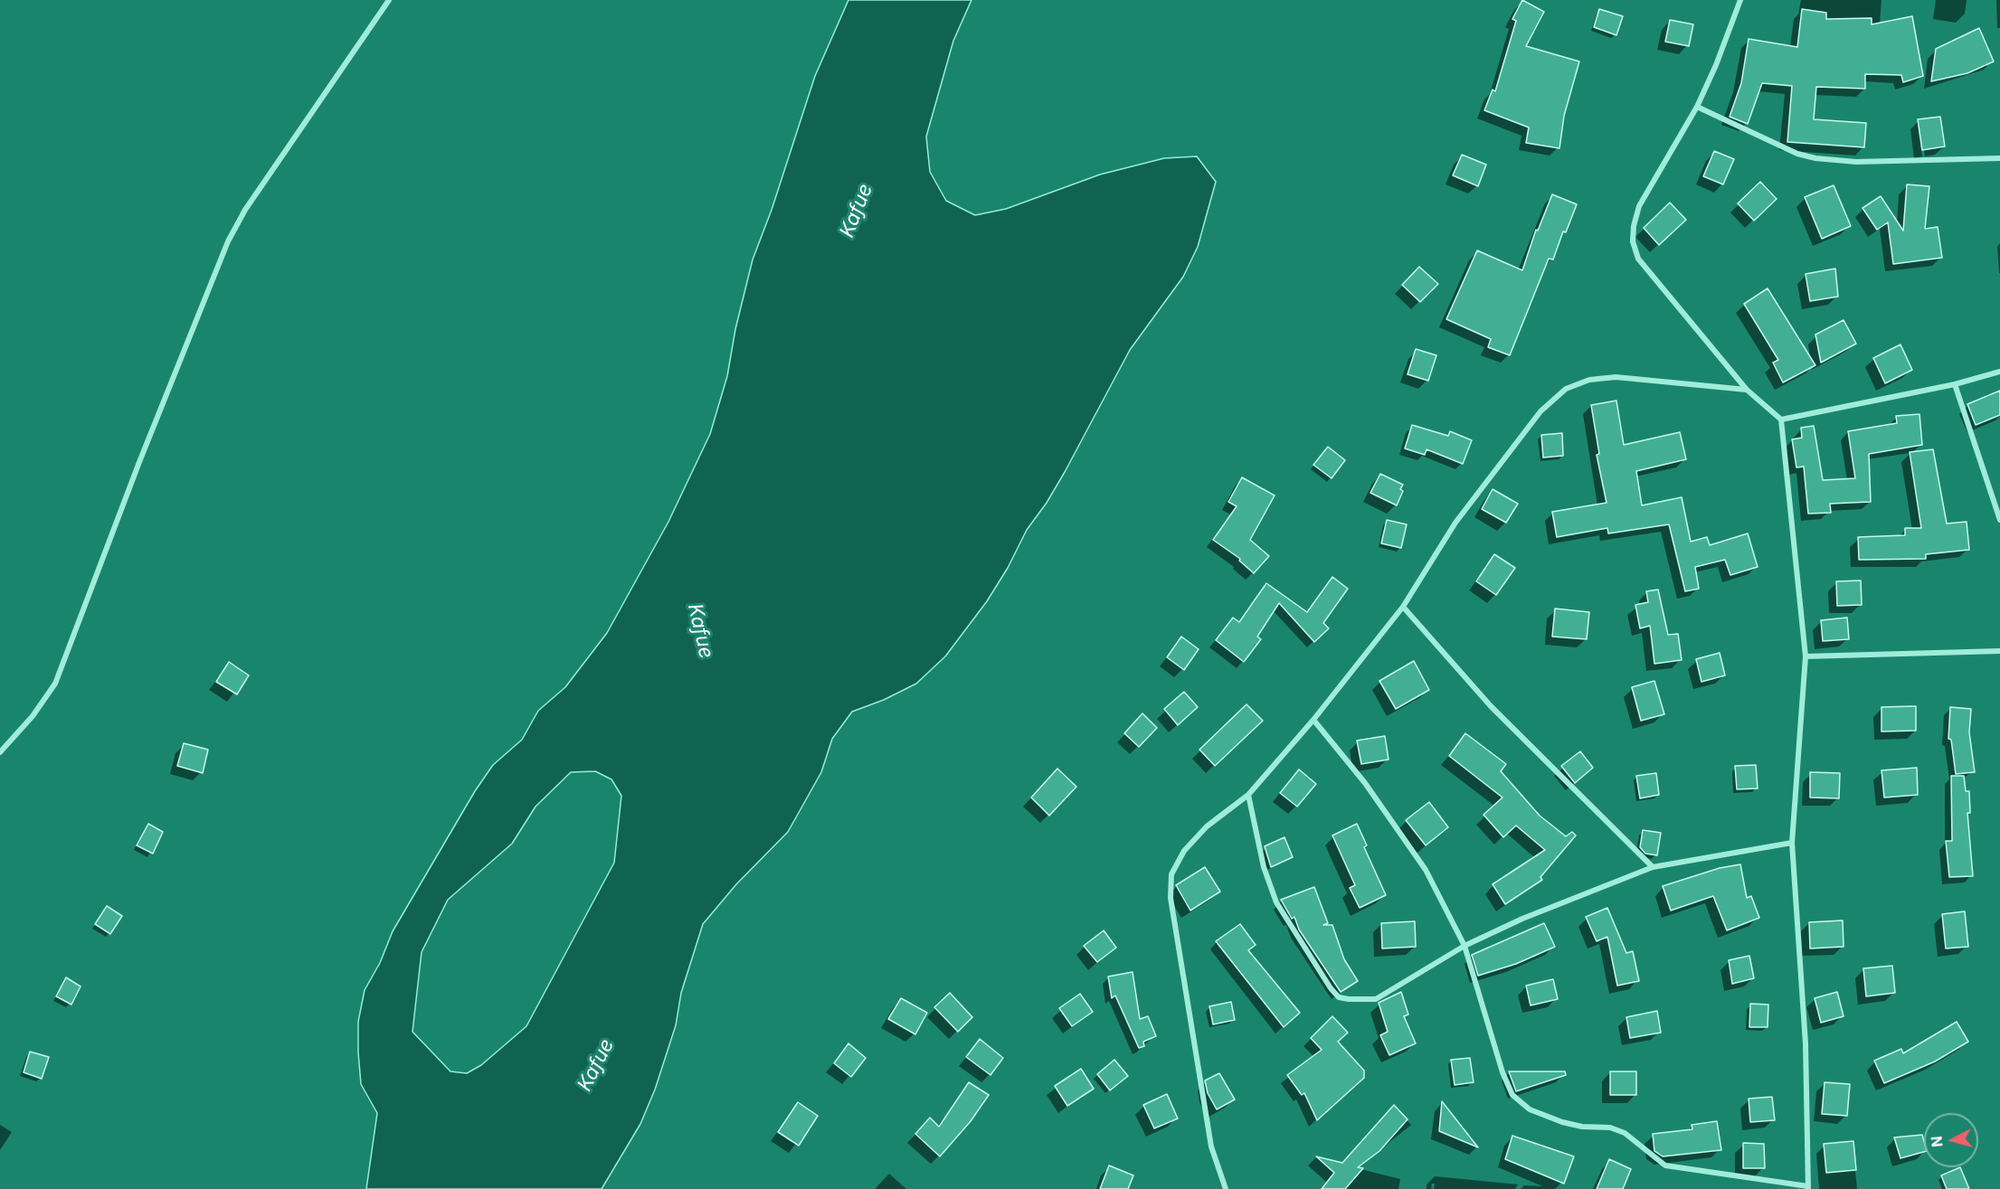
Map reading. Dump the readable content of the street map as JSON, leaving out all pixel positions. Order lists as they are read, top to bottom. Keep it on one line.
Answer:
{"water":["Kafue"],"north":"left"}
